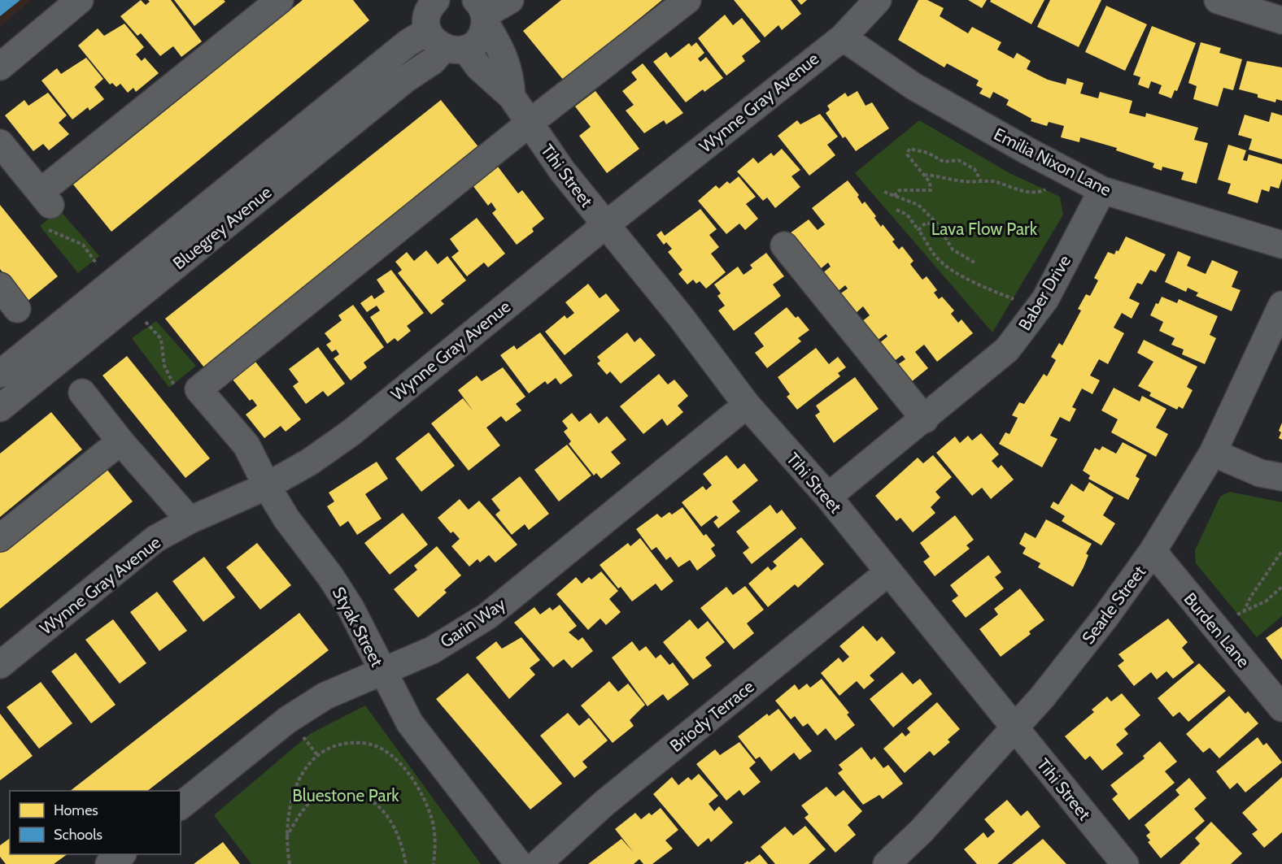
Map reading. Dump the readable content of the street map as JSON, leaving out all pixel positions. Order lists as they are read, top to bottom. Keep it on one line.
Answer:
{"streets":{"street":["Wynne Gray Avenue","Emilia Nixon Lane","Tihi Street","Bluegrey Avenue","Baber Drive","Searle Street","Garin Way","Styak Street","Burden Lane","Briody Terrace"]},"crossings":[["Wynne Gray Avenue","Emilia Nixon Lane"],["Wynne Gray Avenue","Tihi Street"],["Wynne Gray Avenue","Styak Street"],["Emilia Nixon Lane","Baber Drive"],["Tihi Street","Bluegrey Avenue"],["Tihi Street","Baber Drive"],["Tihi Street","Searle Street"],["Tihi Street","Garin Way"],["Tihi Street","Briody Terrace"],["Searle Street","Burden Lane"],["Garin Way","Styak Street"]],"parks":["Lava Flow Park","Bluestone Park"],"legend":["Homes","Schools"]}
